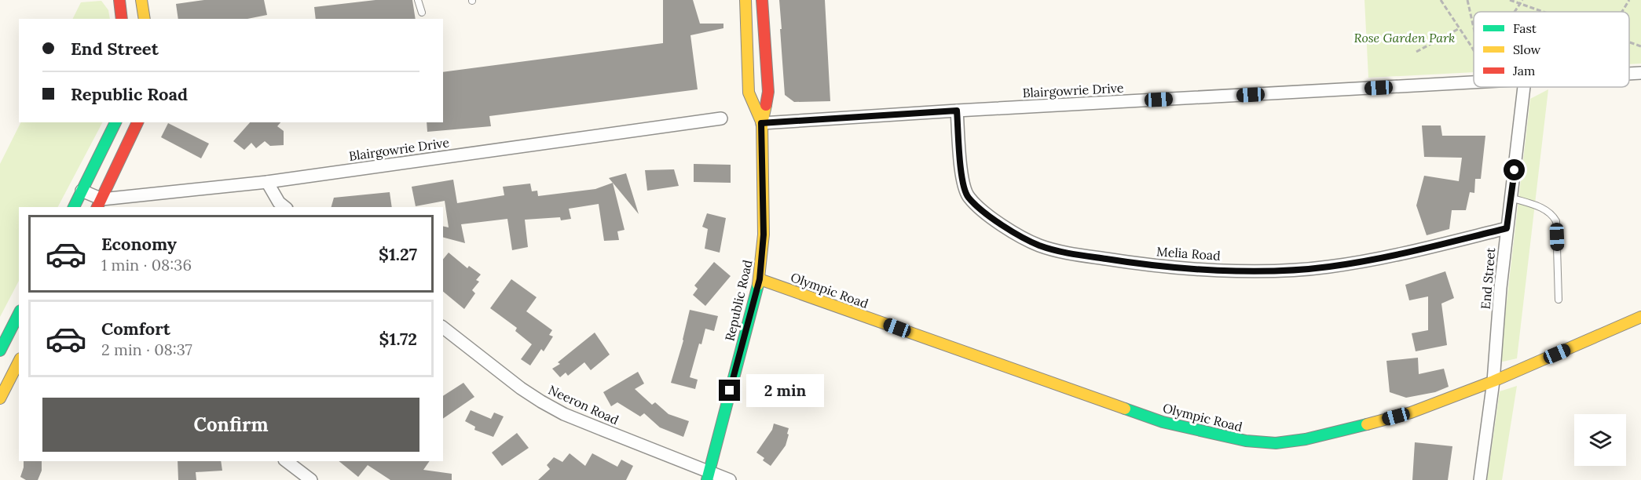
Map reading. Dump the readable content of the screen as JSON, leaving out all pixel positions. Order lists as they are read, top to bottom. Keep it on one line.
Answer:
{"streets":{"street":["Blairgowrie Drive","Melia Road","End Street","Olympic Road","Republic Road","Neeron Road"]},"crossings":[["Blairgowrie Drive","Melia Road"],["Blairgowrie Drive","Republic Road"],["Melia Road","End Street"],["End Street","Olympic Road"],["Olympic Road","Republic Road"],["Republic Road","Neeron Road"]],"parks":["Rose Garden Park"],"legend":["Fast","Slow","Jam"],"page":{"banner":["End Street","Republic Road"],"list":[{"name":"Economy","note":"1 min · 08:36","value":"$1.27"},{"name":"Comfort","note":"2 min · 08:37","value":"$1.72"}],"bubble":"2 min","buttons":"Confirm"}}
